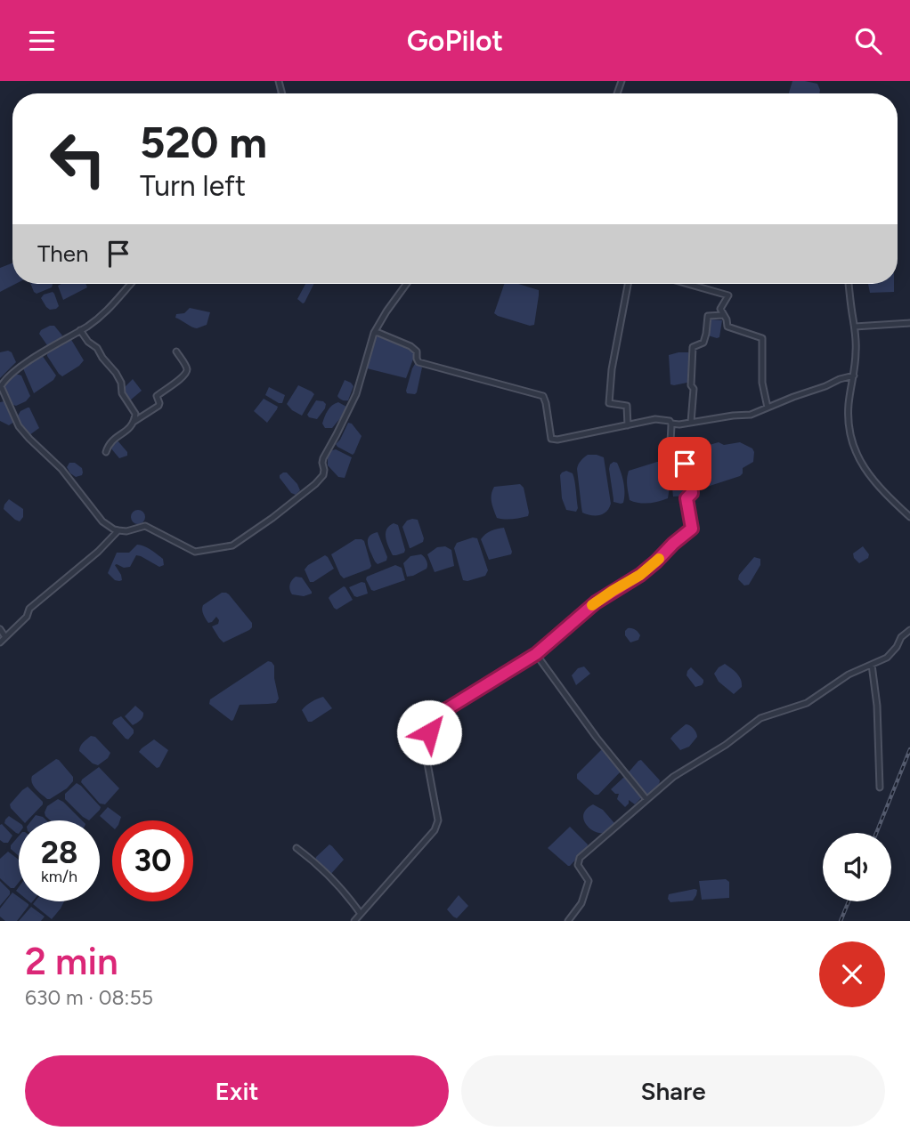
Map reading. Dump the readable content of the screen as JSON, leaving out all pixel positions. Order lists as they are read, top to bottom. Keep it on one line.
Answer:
{"page":{"header":"GoPilot","turn":["520 m","Turn left"],"then":"Then","speed":"28 km/h","limit":"30","heading":["2 min","630 m · 08:55"],"buttons":["Exit","Share"]}}
